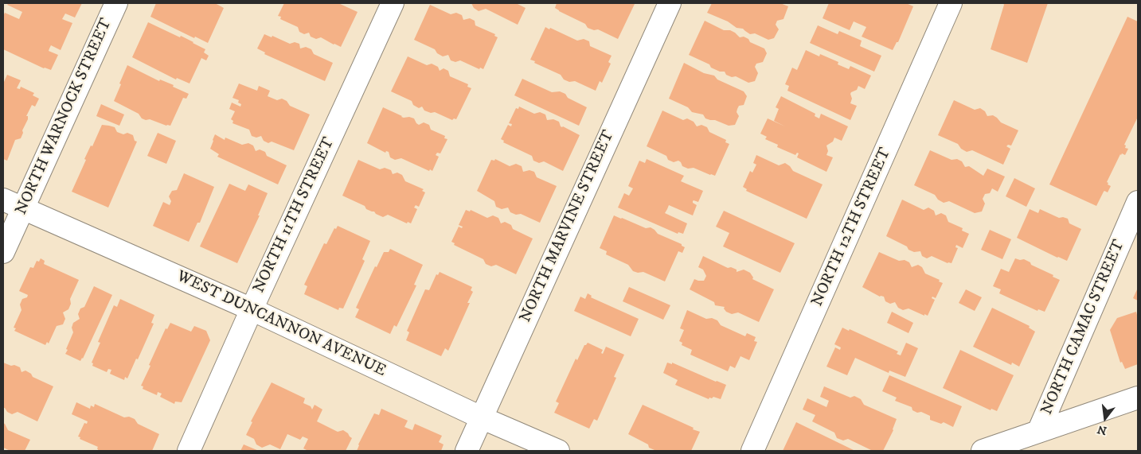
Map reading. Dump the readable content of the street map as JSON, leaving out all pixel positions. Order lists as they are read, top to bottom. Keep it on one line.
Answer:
{"streets":{"street":["NORTH WARNOCK STREET","NORTH 11TH STREET","NORTH MARVINE STREET","NORTH 12TH STREET","WEST DUNCANNON AVENUE","NORTH CAMAC STREET"]},"crossings":[["NORTH WARNOCK STREET","WEST DUNCANNON AVENUE"],["NORTH 11TH STREET","WEST DUNCANNON AVENUE"],["NORTH MARVINE STREET","WEST DUNCANNON AVENUE"]],"north":"bottom"}
